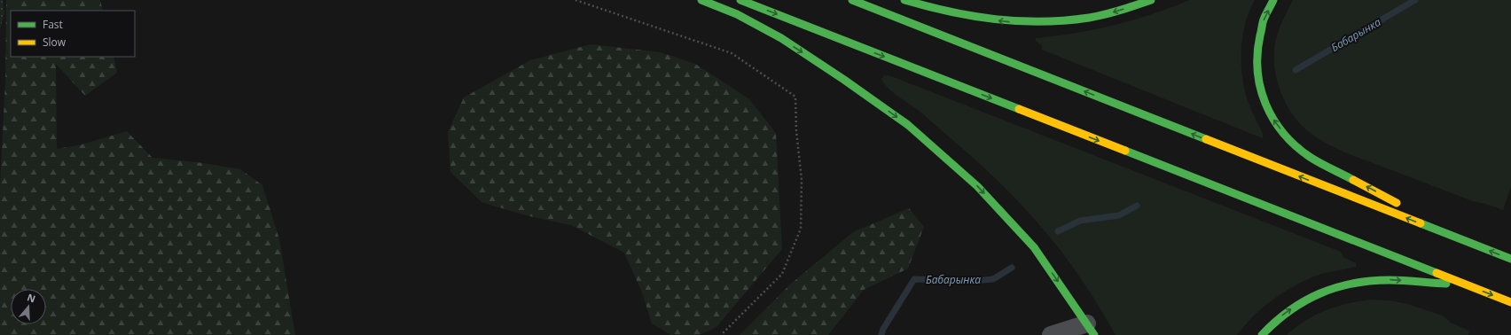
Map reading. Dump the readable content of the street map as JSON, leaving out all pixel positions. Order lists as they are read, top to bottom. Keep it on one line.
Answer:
{"water":["Бабарынка"],"legend":["Fast","Slow"],"north":"top"}
